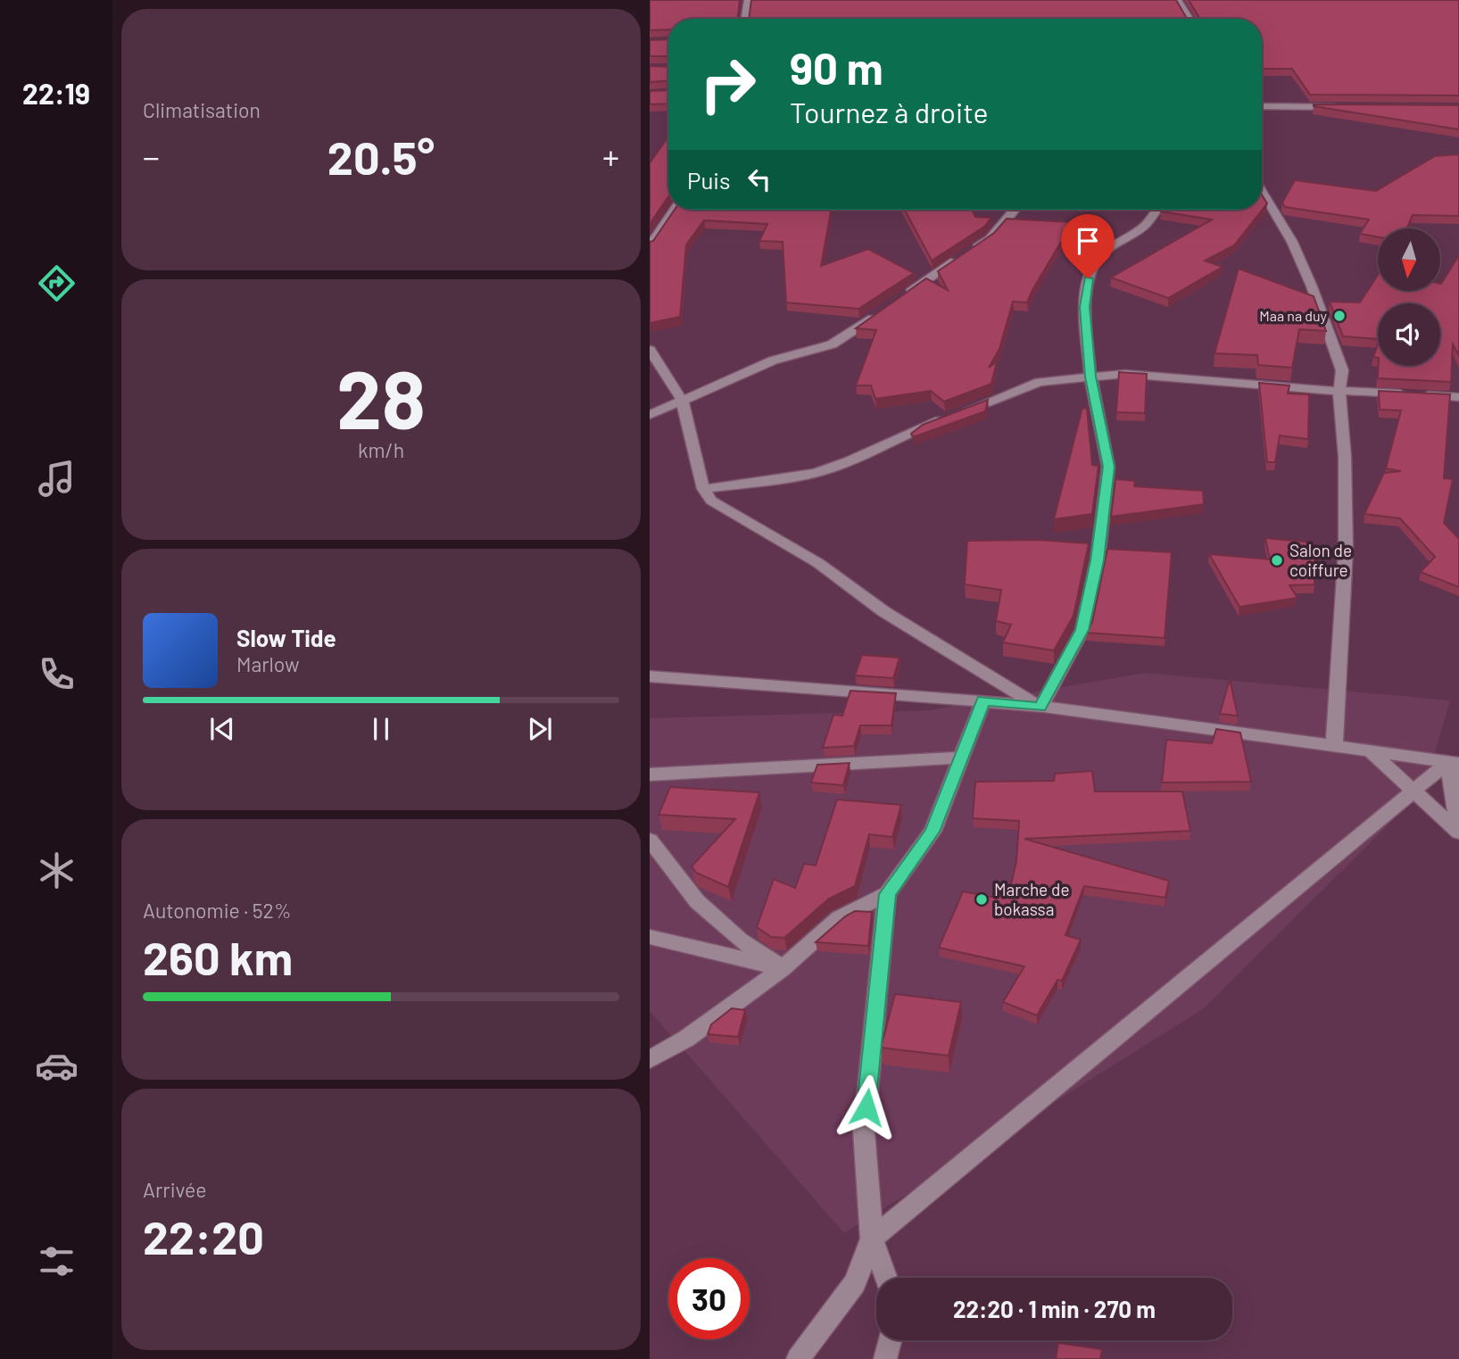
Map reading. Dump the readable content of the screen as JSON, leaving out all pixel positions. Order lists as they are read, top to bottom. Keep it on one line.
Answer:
{"places":["Maa na duy","Salon de coiffure","Marche de bokassa"],"north":"bottom","page":{"tabs":"22:19","tile":["Climatisation",["28","km/h"],["Autonomie · 52%","260 km"],["Arrivée","22:20"]],"turn":["90 m","Tournez à droite"],"heat":["−","20.5°","+"],"then":"Puis","song":["Slow Tide","Marlow"],"limit":"30","trip":"22:20 · 1 min · 270 m"}}
